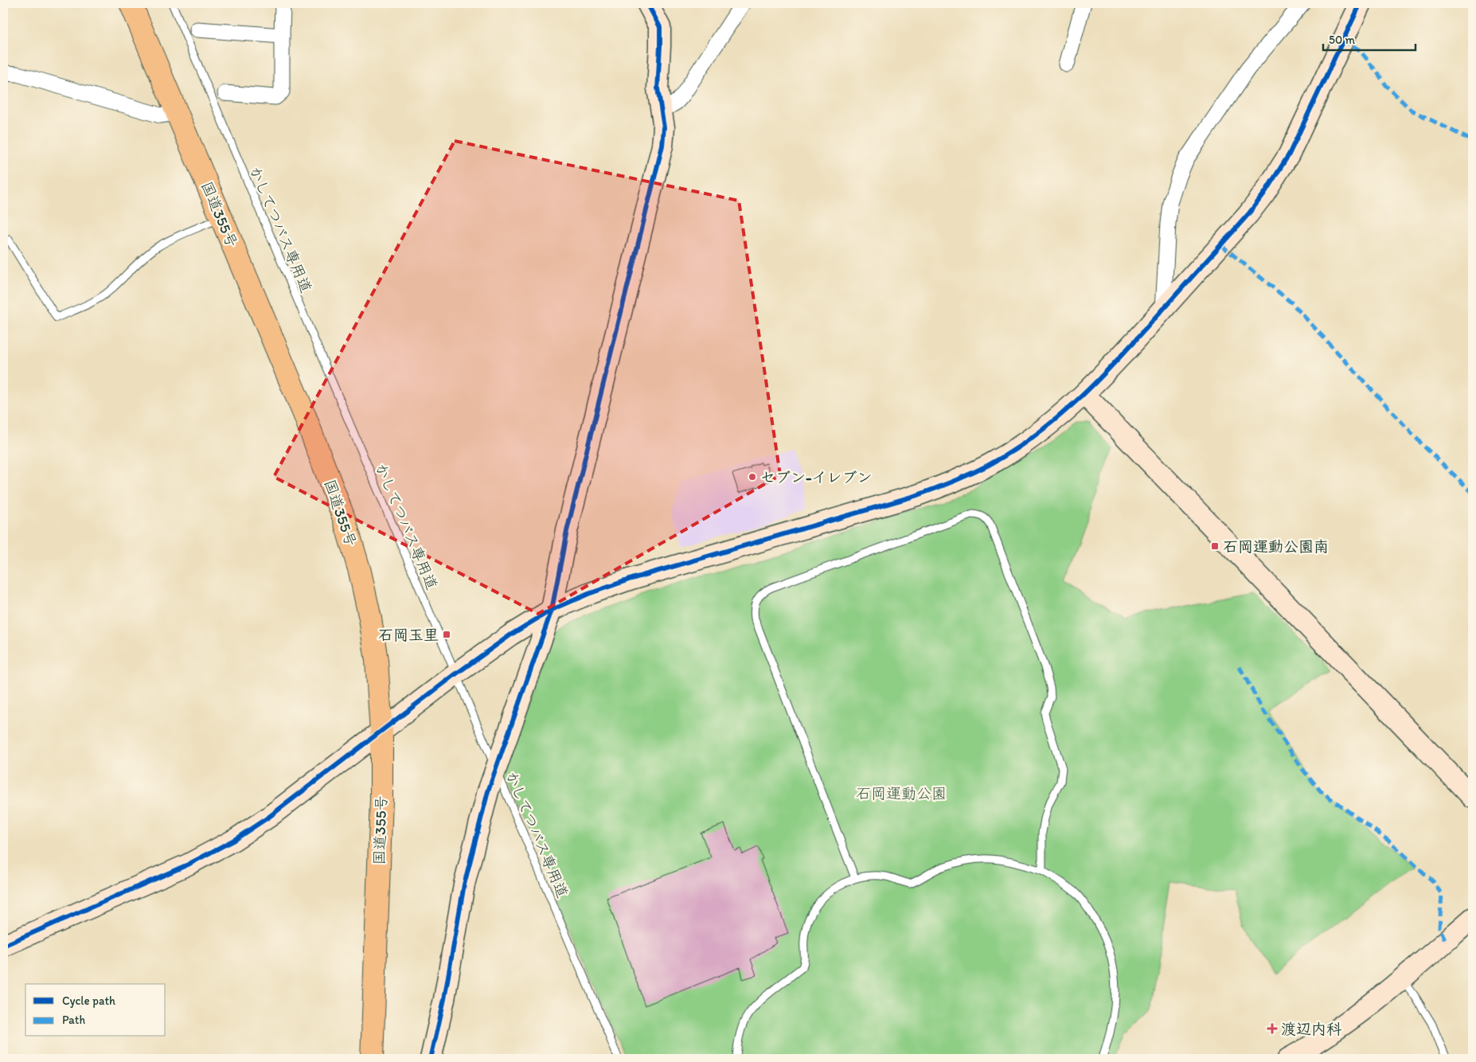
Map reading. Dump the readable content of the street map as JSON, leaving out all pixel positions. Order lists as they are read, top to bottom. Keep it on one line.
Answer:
{"streets":{"highway":["国道355号"],"lane":["かしてつバス専用道"]},"parks":["石岡運動公園"],"places":{"other":["セブン-イレブン"],"transit":["石岡運動公園南","石岡玉里"],"health":["渡辺内科"]},"legend":["Cycle path","Path"],"scale_bar":"50 m"}
